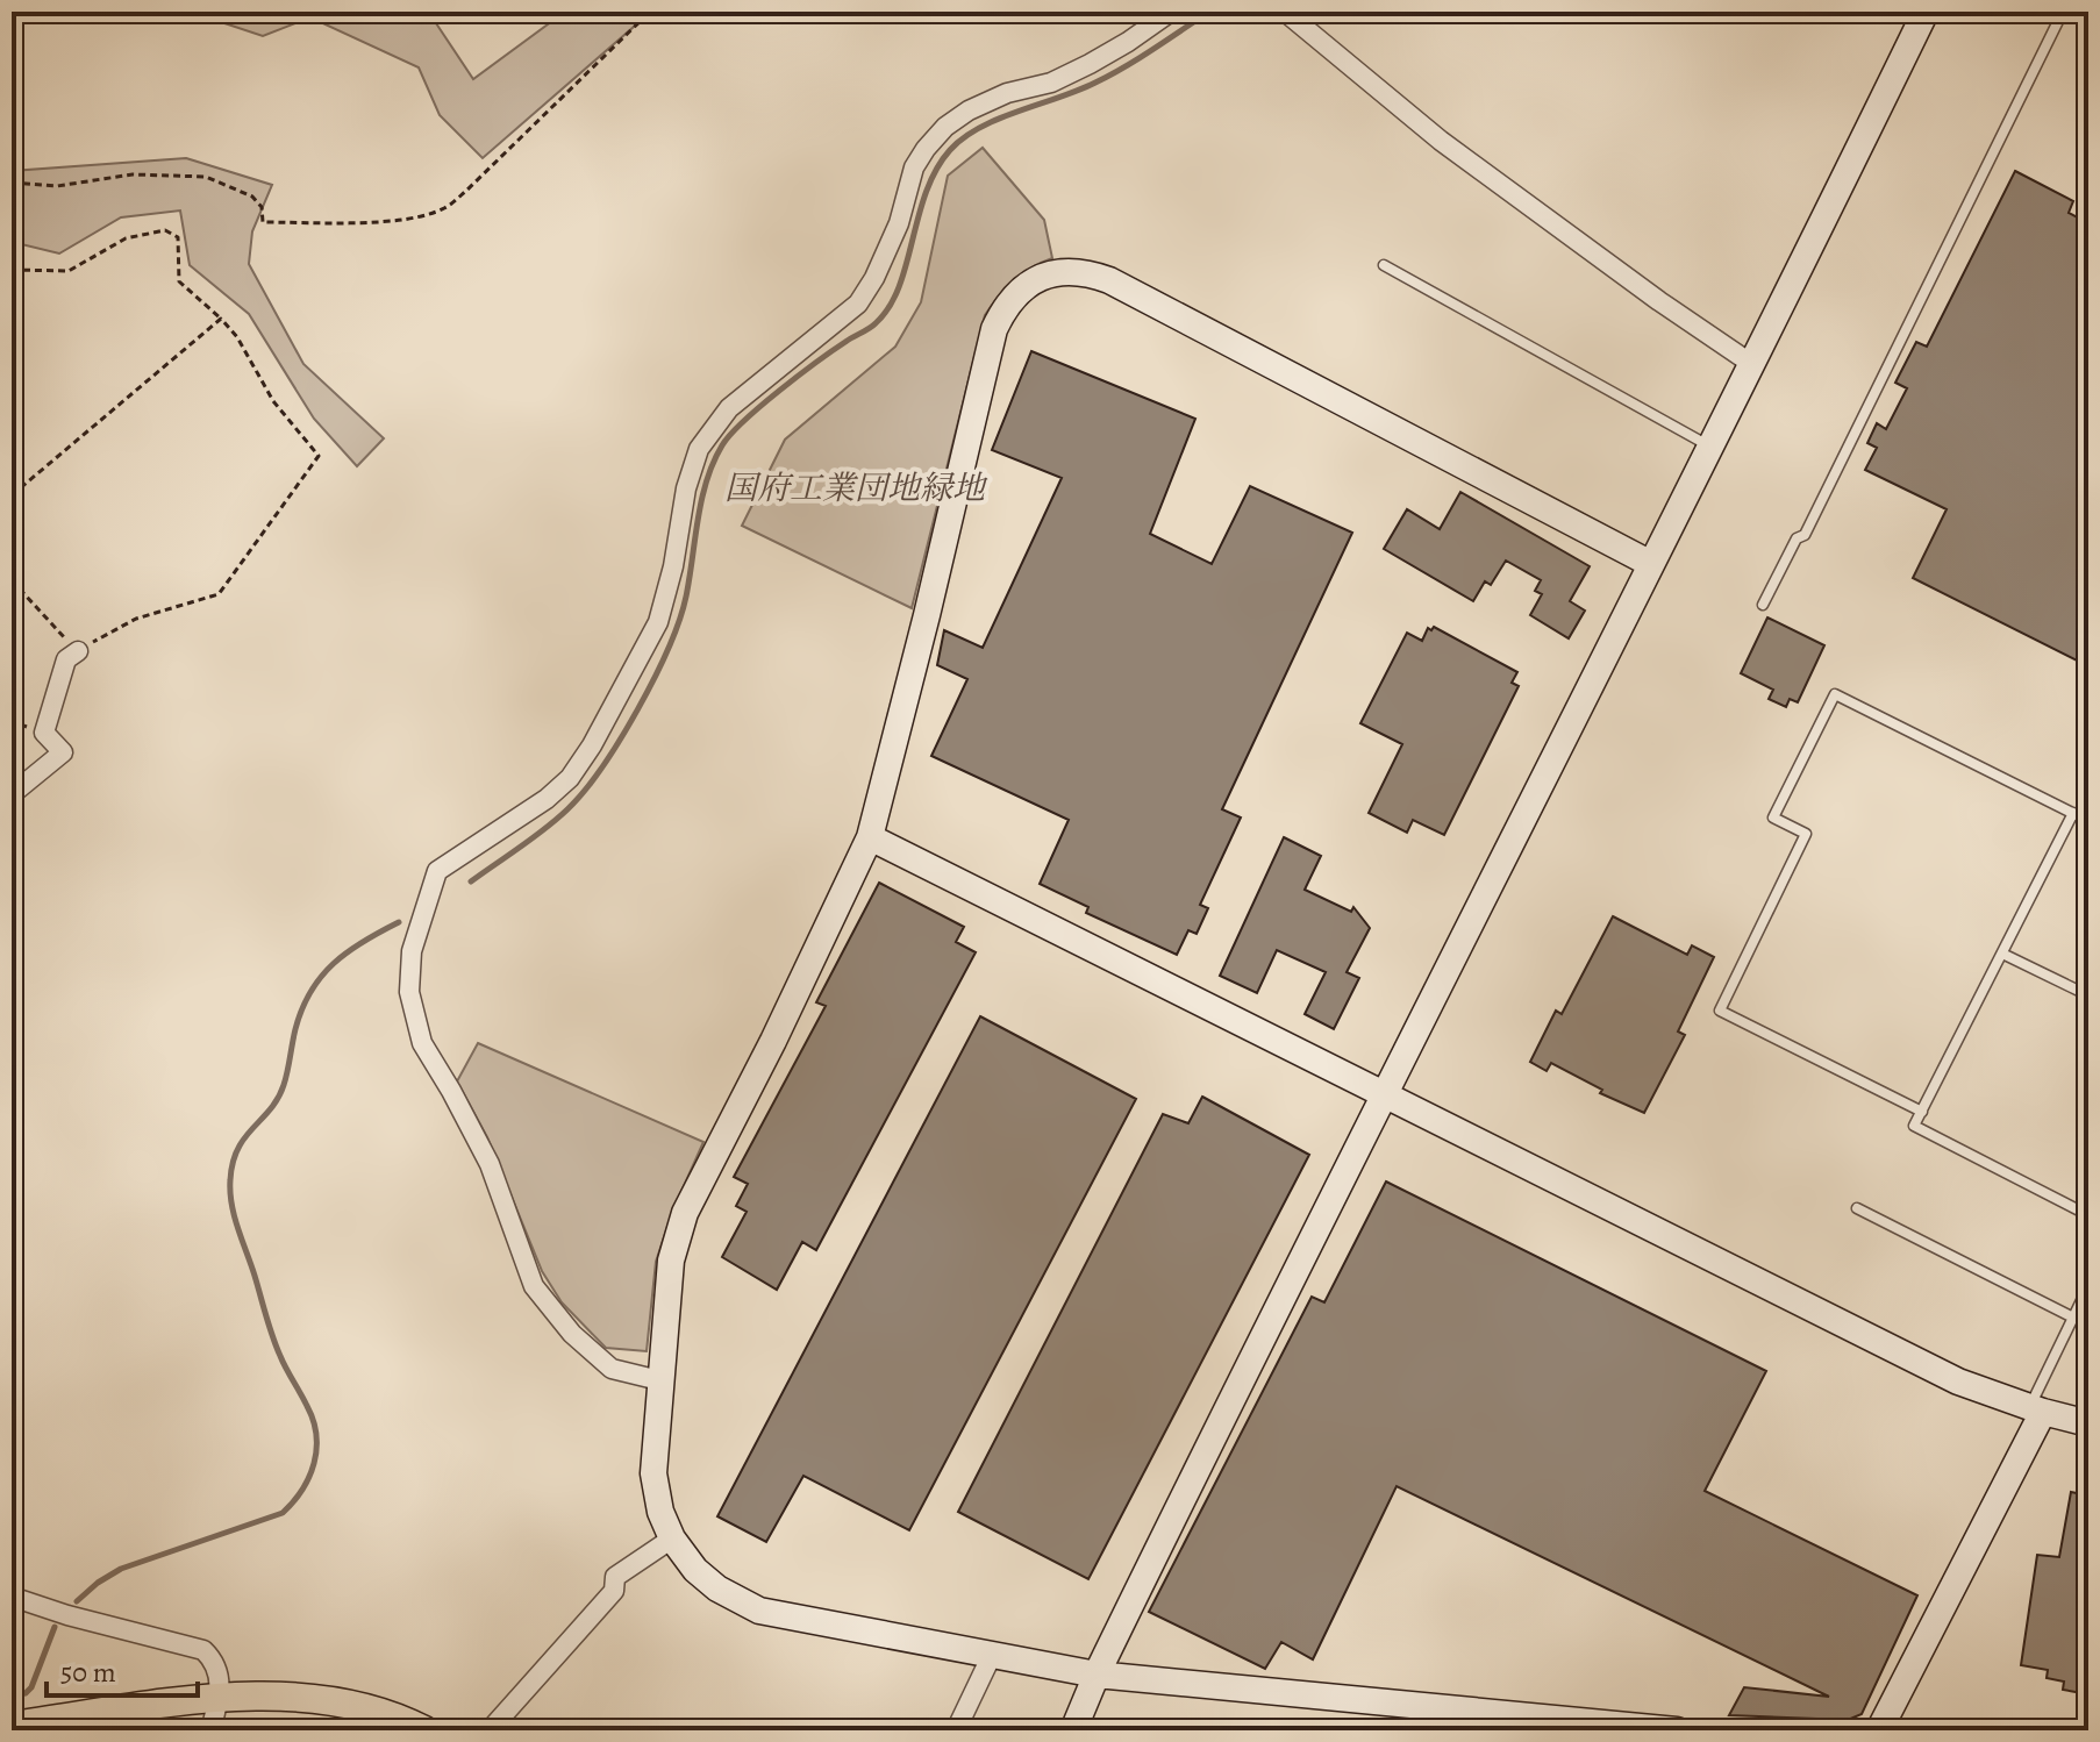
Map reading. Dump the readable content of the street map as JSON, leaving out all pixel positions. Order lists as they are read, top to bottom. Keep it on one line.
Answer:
{"parks":["国府工業団地緑地"],"scale_bar":"50 m"}
